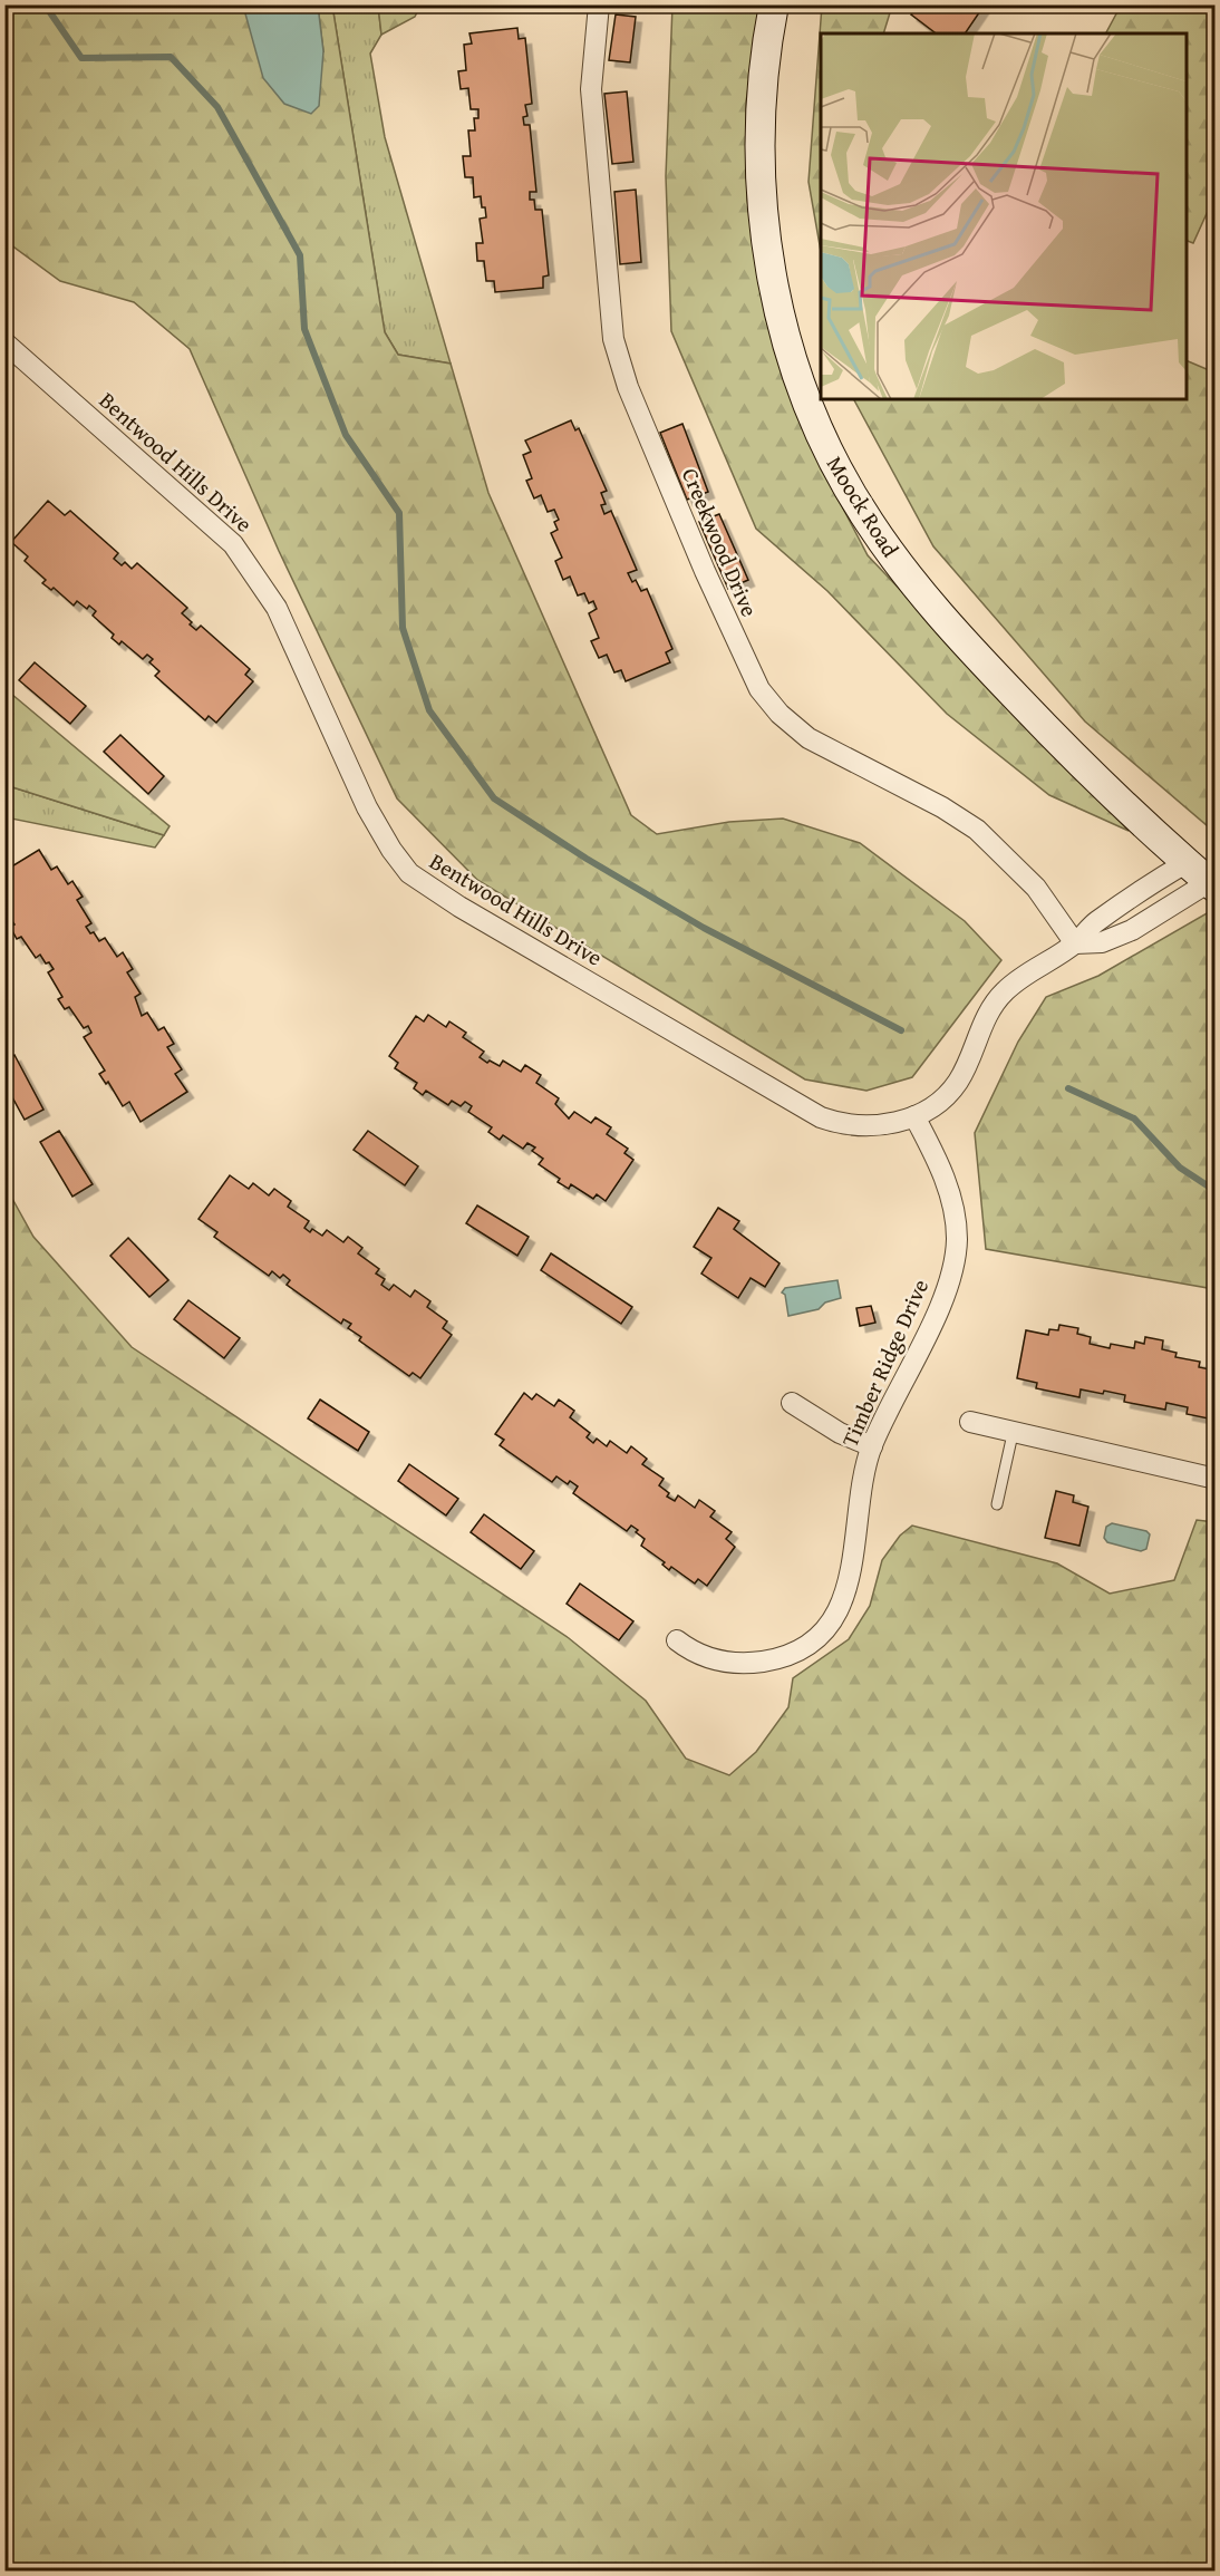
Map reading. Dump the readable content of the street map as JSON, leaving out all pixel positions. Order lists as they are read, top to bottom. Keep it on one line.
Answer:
{"streets":{"main road":["Moock Road"],"street":["Bentwood Hills Drive","Creekwood Drive","Timber Ridge Drive"]},"crossings":[["Bentwood Hills Drive","Moock Road"],["Bentwood Hills Drive","Creekwood Drive"],["Bentwood Hills Drive","Timber Ridge Drive"]]}
